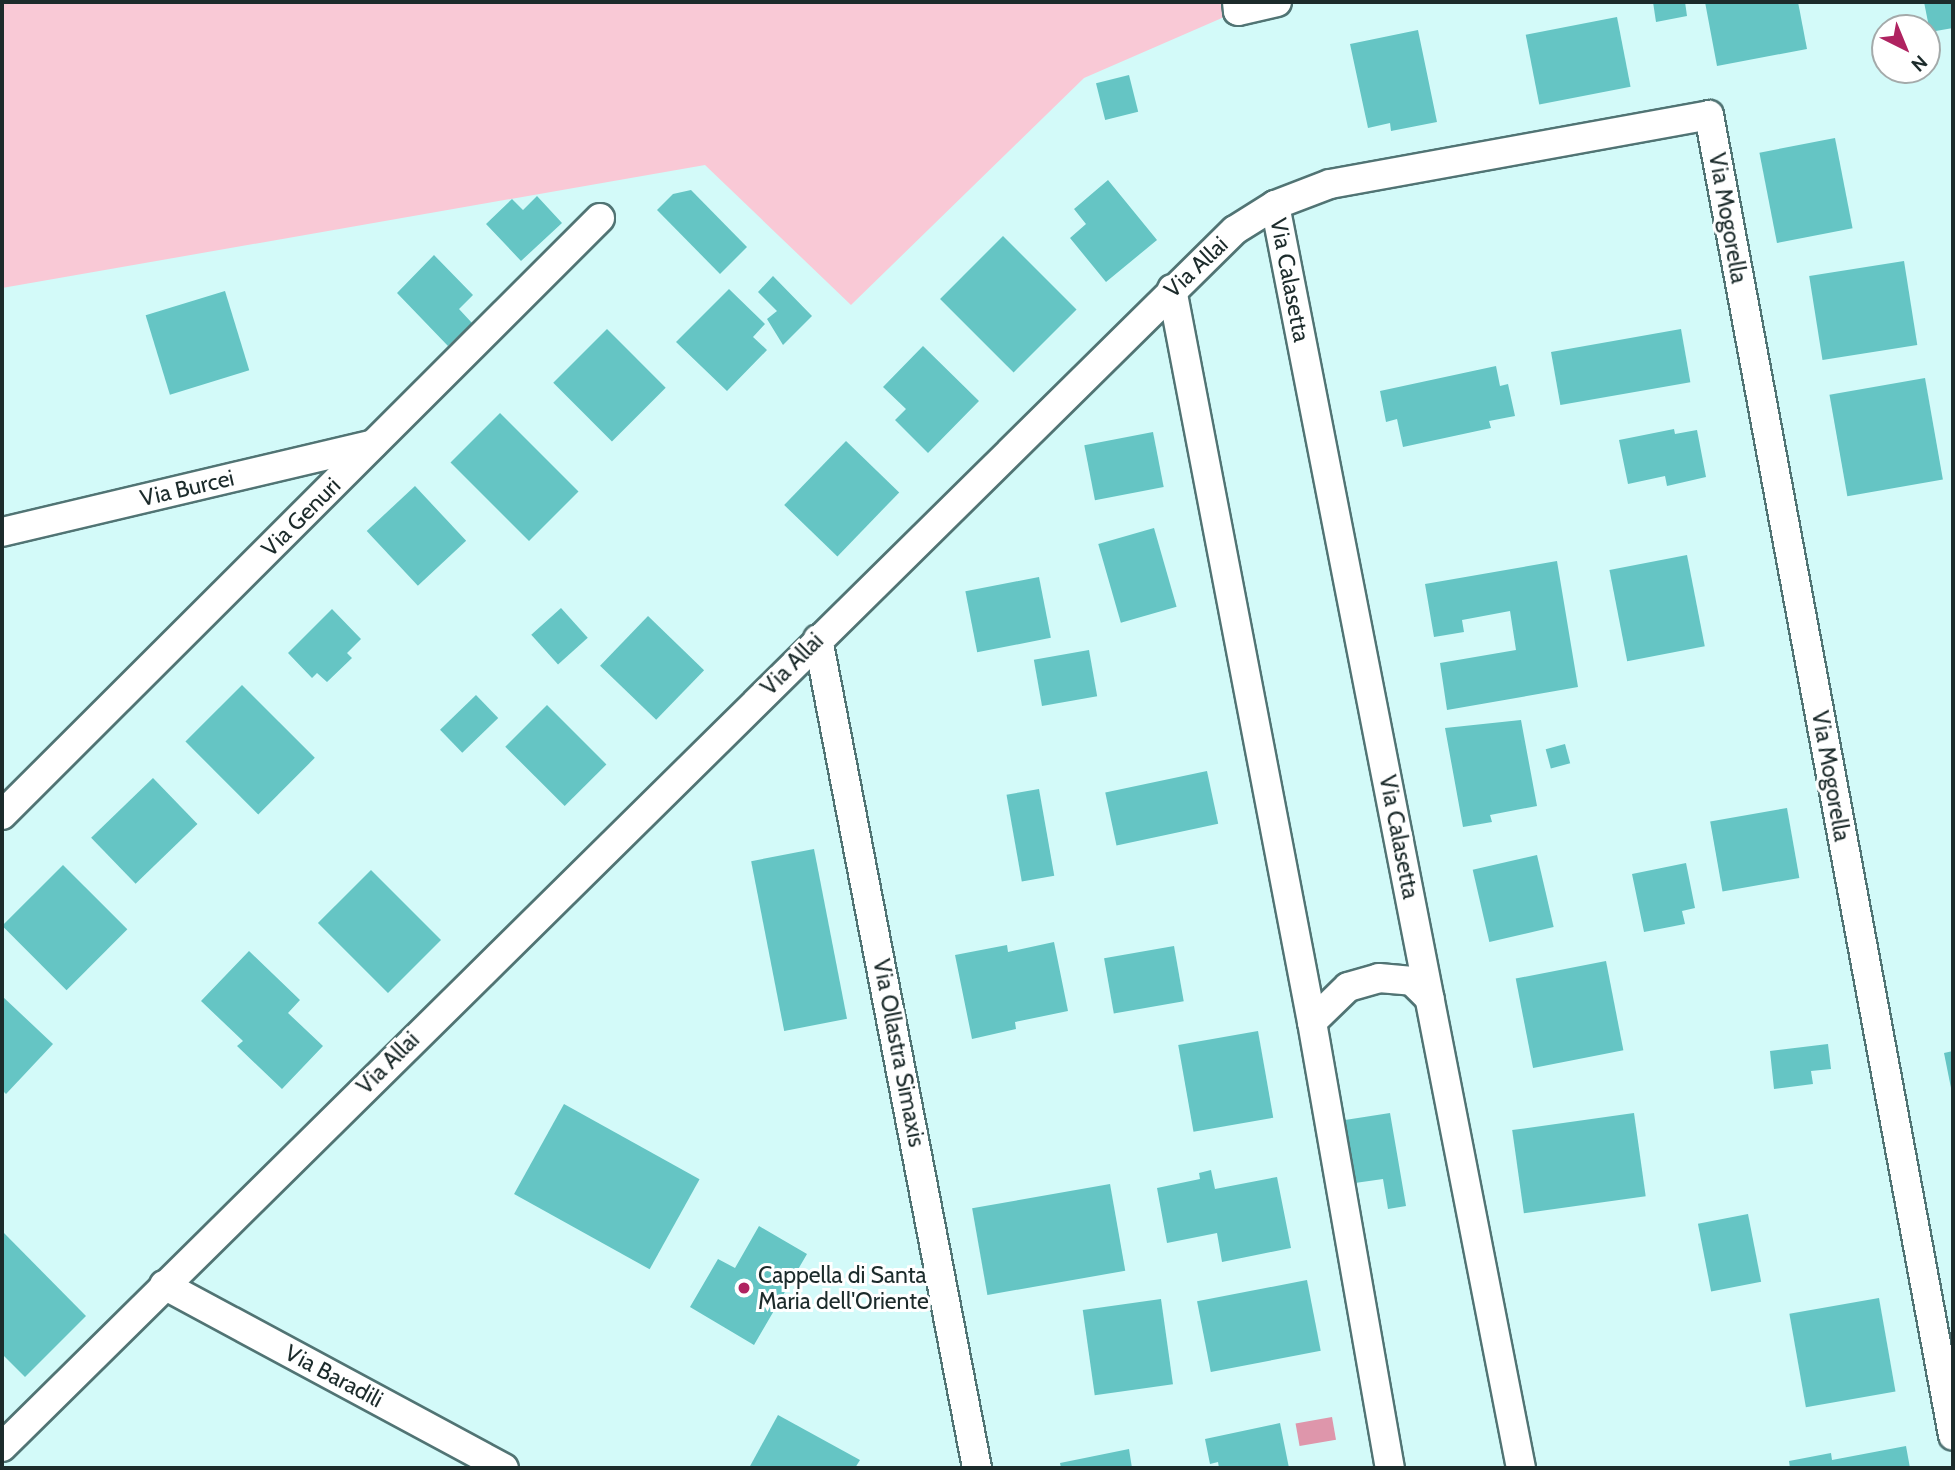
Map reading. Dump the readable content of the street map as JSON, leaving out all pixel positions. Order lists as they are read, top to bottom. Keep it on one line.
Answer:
{"streets":{"street":["Via Mogorella","Via Allai","Via Calasetta","Via Burcei","Via Genuri","Via Ollastra Simaxis","Via Baradili"]},"crossings":[["Via Mogorella","Via Allai"],["Via Allai","Via Calasetta"],["Via Allai","Via Ollastra Simaxis"],["Via Allai","Via Baradili"],["Via Burcei","Via Genuri"]],"places":["Cappella di Santa Maria dell'Oriente"],"north":"bottom right"}
